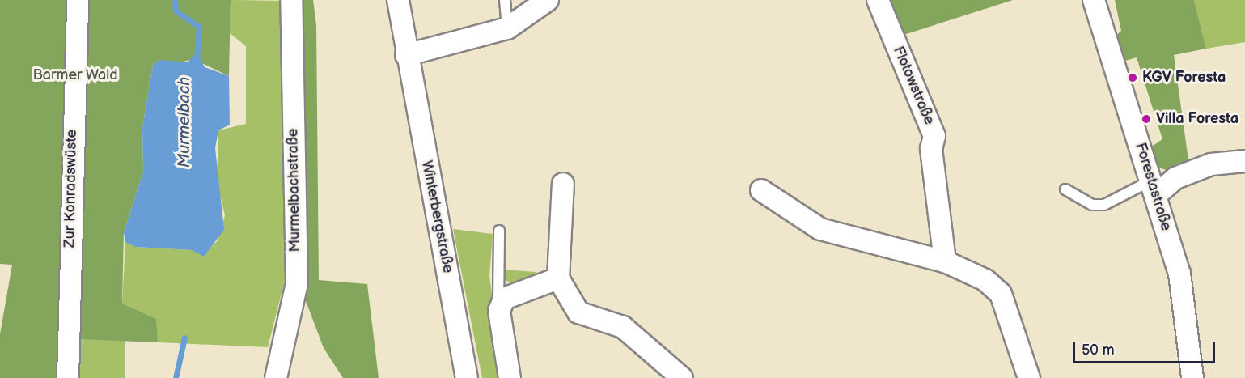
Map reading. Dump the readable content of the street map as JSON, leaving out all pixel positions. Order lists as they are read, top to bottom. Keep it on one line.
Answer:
{"streets":{"street":["Flotowstraße","Forestastraße","Zur Konradswüste","Murmelbachstraße","Winterbergstraße"]},"water":["Murmelbach"],"parks":["Barmer Wald"],"places":["KGV Foresta","Villa Foresta"],"scale_bar":"50 m"}
